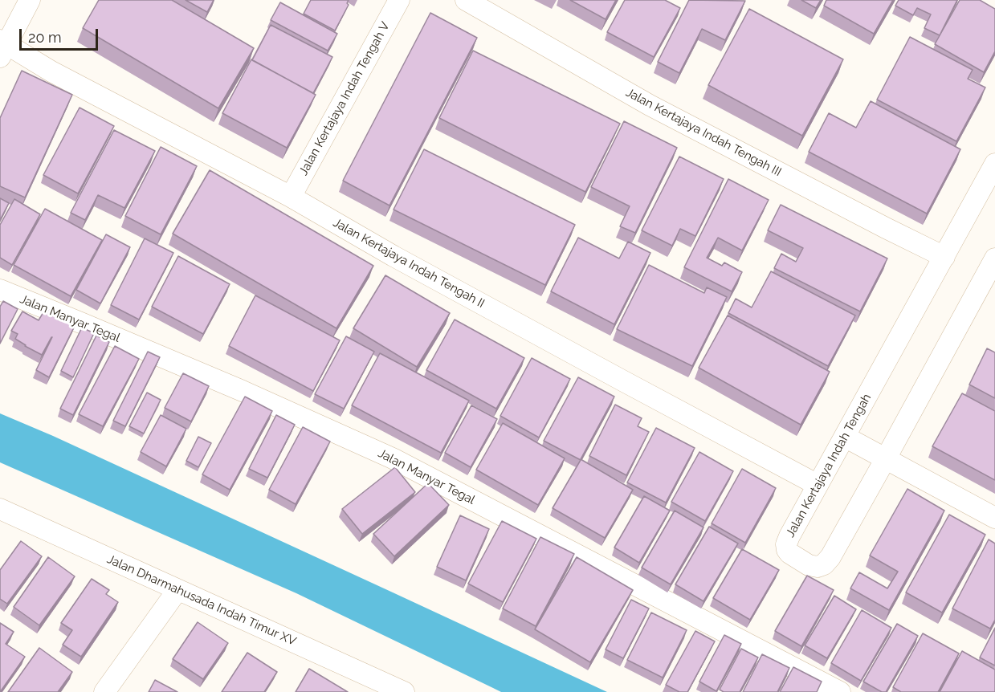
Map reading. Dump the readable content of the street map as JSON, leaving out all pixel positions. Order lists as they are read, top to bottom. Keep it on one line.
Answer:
{"streets":{"street":["Jalan Kertajaya Indah Tengah V","Jalan Kertajaya Indah Tengah III","Jalan Kertajaya Indah Tengah II","Jalan Manyar Tegal","Jalan Kertajaya Indah Tengah","Jalan Dharmahusada Indah Timur XV"]},"crossings":[["Jalan Kertajaya Indah Tengah V","Jalan Kertajaya Indah Tengah II"],["Jalan Kertajaya Indah Tengah III","Jalan Kertajaya Indah Tengah"],["Jalan Kertajaya Indah Tengah II","Jalan Kertajaya Indah Tengah"]],"scale_bar":"20 m"}
